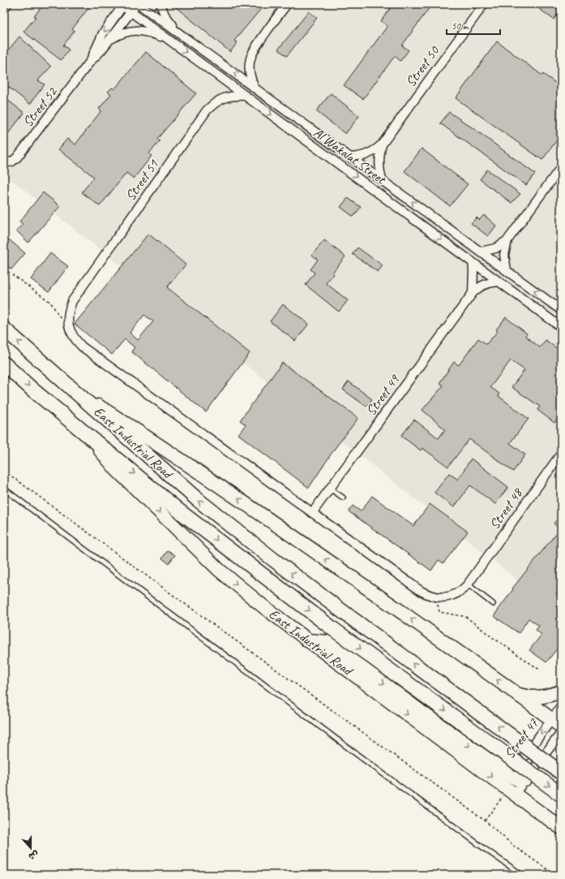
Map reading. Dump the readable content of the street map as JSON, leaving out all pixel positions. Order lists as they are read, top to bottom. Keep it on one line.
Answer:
{"streets":{"highway":["East Industrial Road"],"street":["Street 50","Street 52","Al Wakalat Street","Street 51","Street 49","Street 48","Street 47"]},"crossings":[["Street 50","Al Wakalat Street"],["Street 52","Al Wakalat Street"],["Al Wakalat Street","Street 51"],["Al Wakalat Street","Street 49"],["Street 51","Street 49"],["East Industrial Road","Street 47"]],"scale_bar":"50 m","north":"bottom"}
